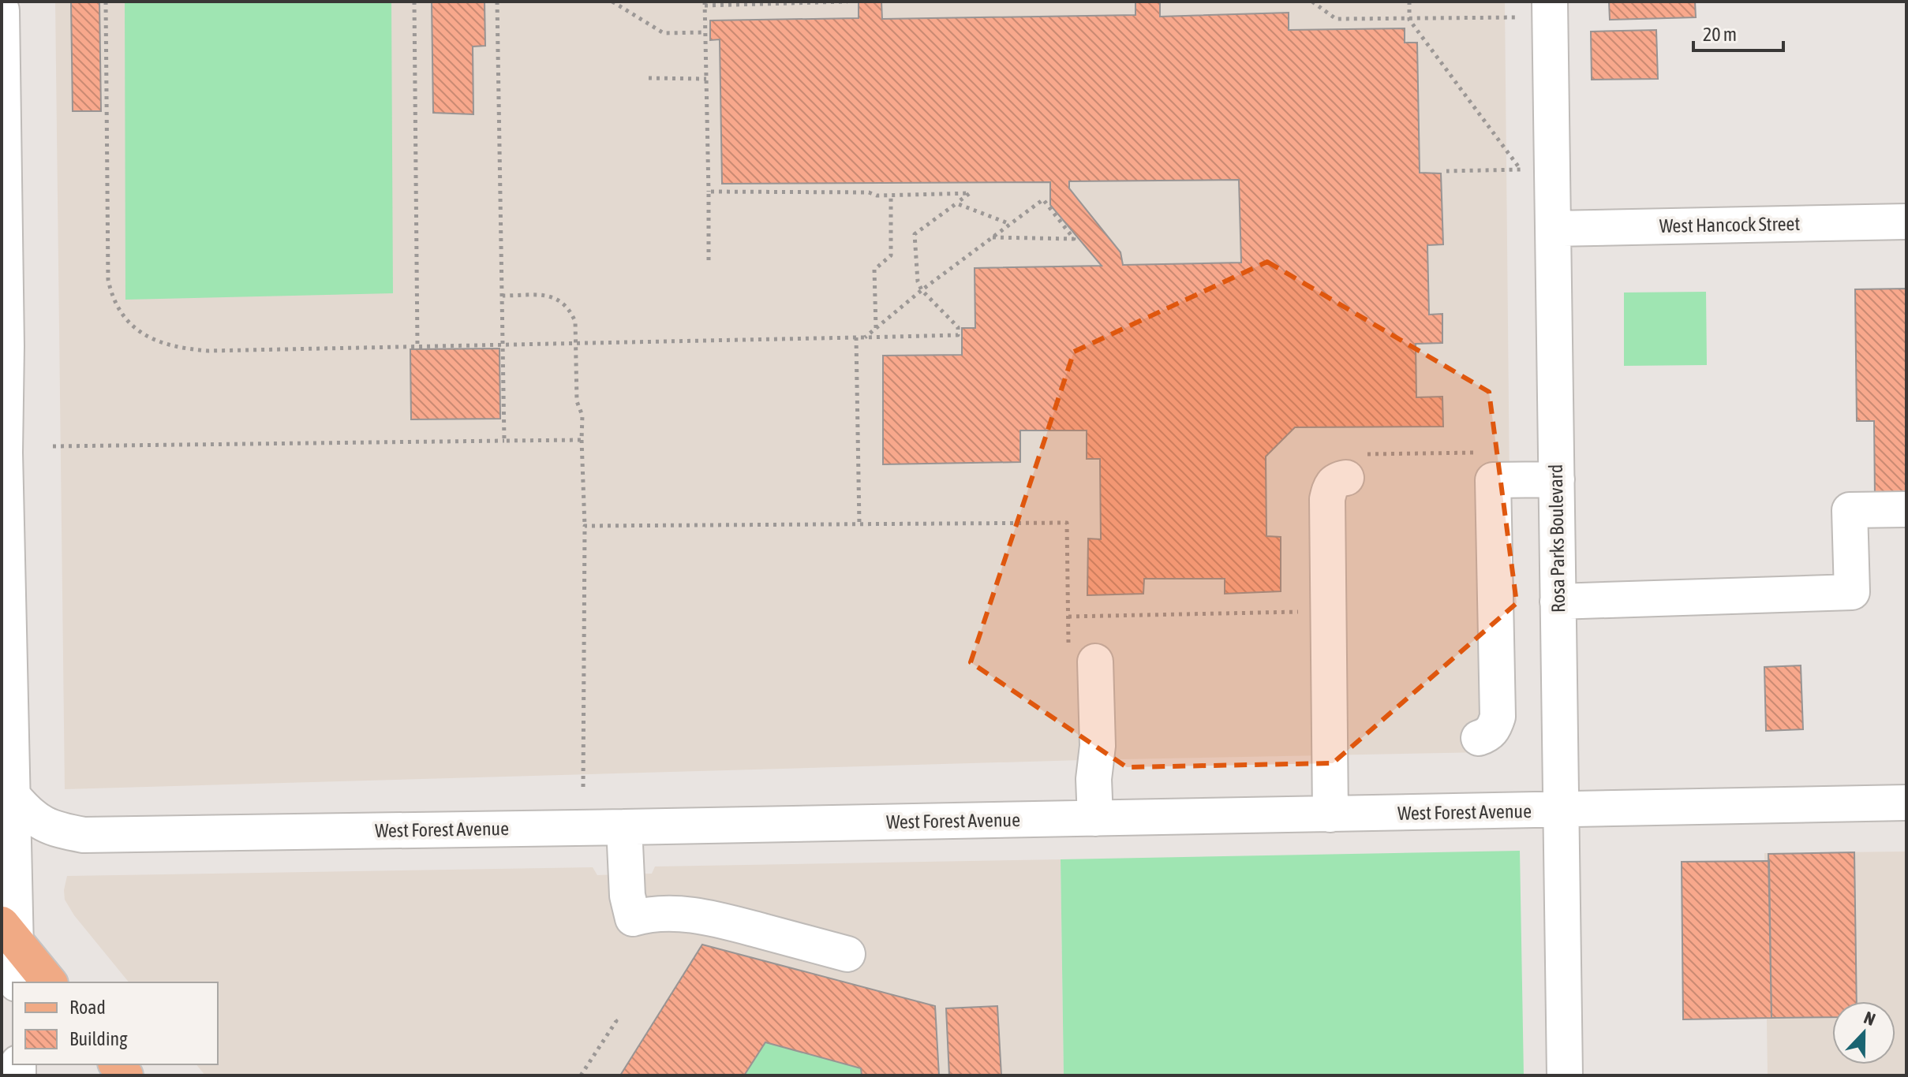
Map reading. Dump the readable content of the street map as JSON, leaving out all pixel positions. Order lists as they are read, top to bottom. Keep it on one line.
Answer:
{"streets":{"street":["West Hancock Street","Rosa Parks Boulevard","West Forest Avenue"]},"crossings":[["West Hancock Street","Rosa Parks Boulevard"],["Rosa Parks Boulevard","West Forest Avenue"]],"legend":["Road","Building"],"scale_bar":"20 m","north":"top"}
